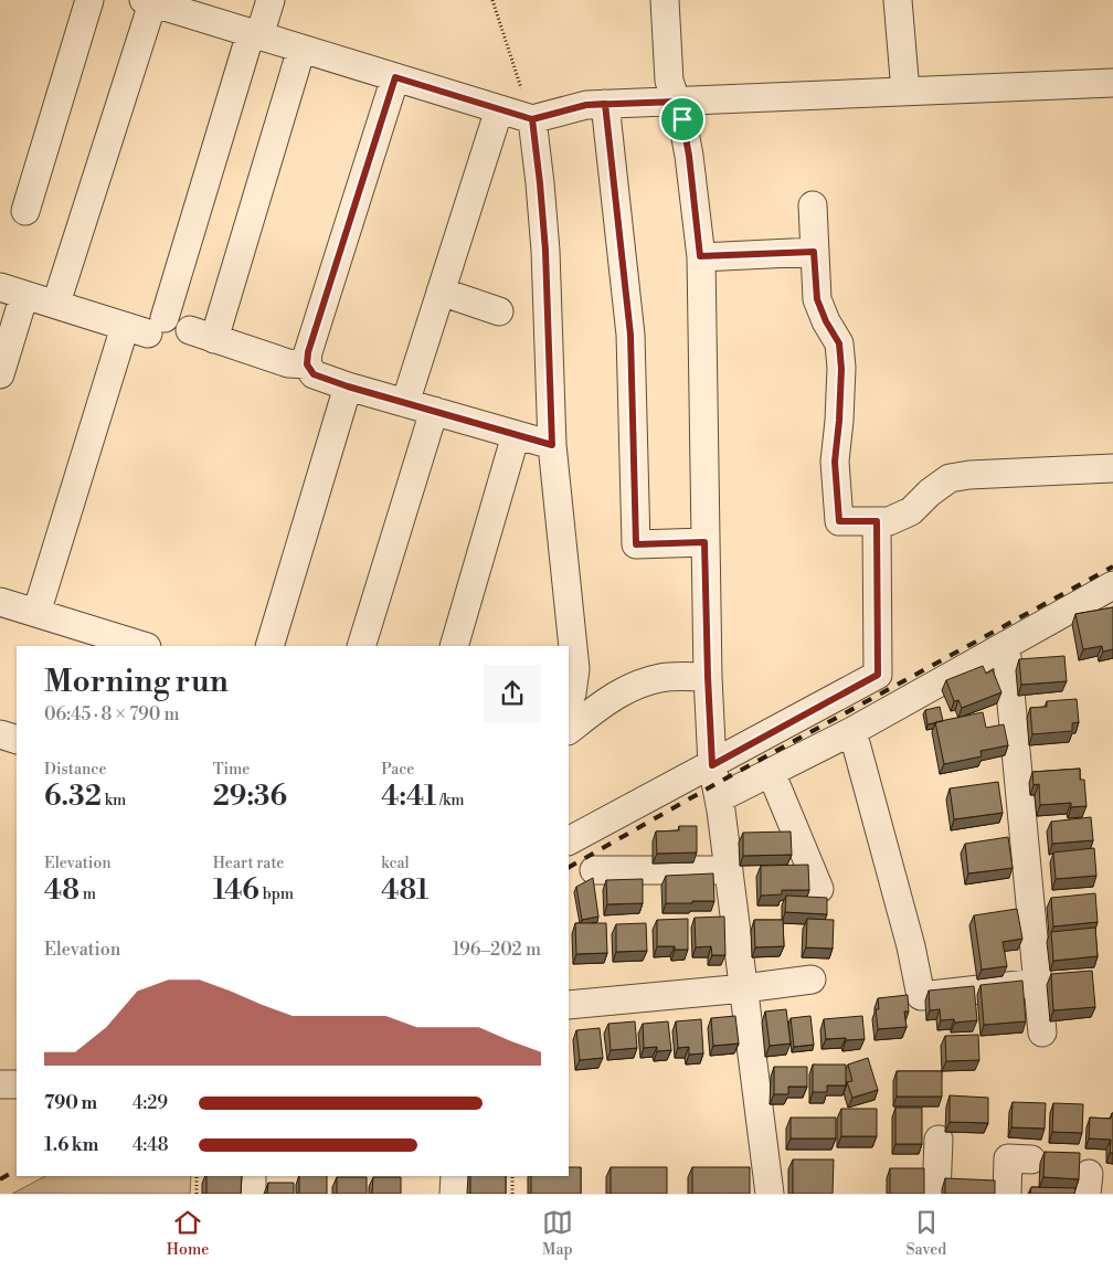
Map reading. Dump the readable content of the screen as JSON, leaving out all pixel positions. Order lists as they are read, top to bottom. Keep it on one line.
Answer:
{"page":{"heading":["Morning run","06:45 · 8 × 790 m"],"stats":[["Distance","6.32 km"],["Time","29:36"],["Pace","4:41 /km"],["Elevation","48 m"],["Heart rate","146 bpm"],["kcal","481"]],"chart":["Elevation","196–202 m"],"list":[{"name":"790 m","note":"4:29"},{"name":"1.6 km","note":"4:48"}],"tabs":["Home","Map","Saved"]}}
